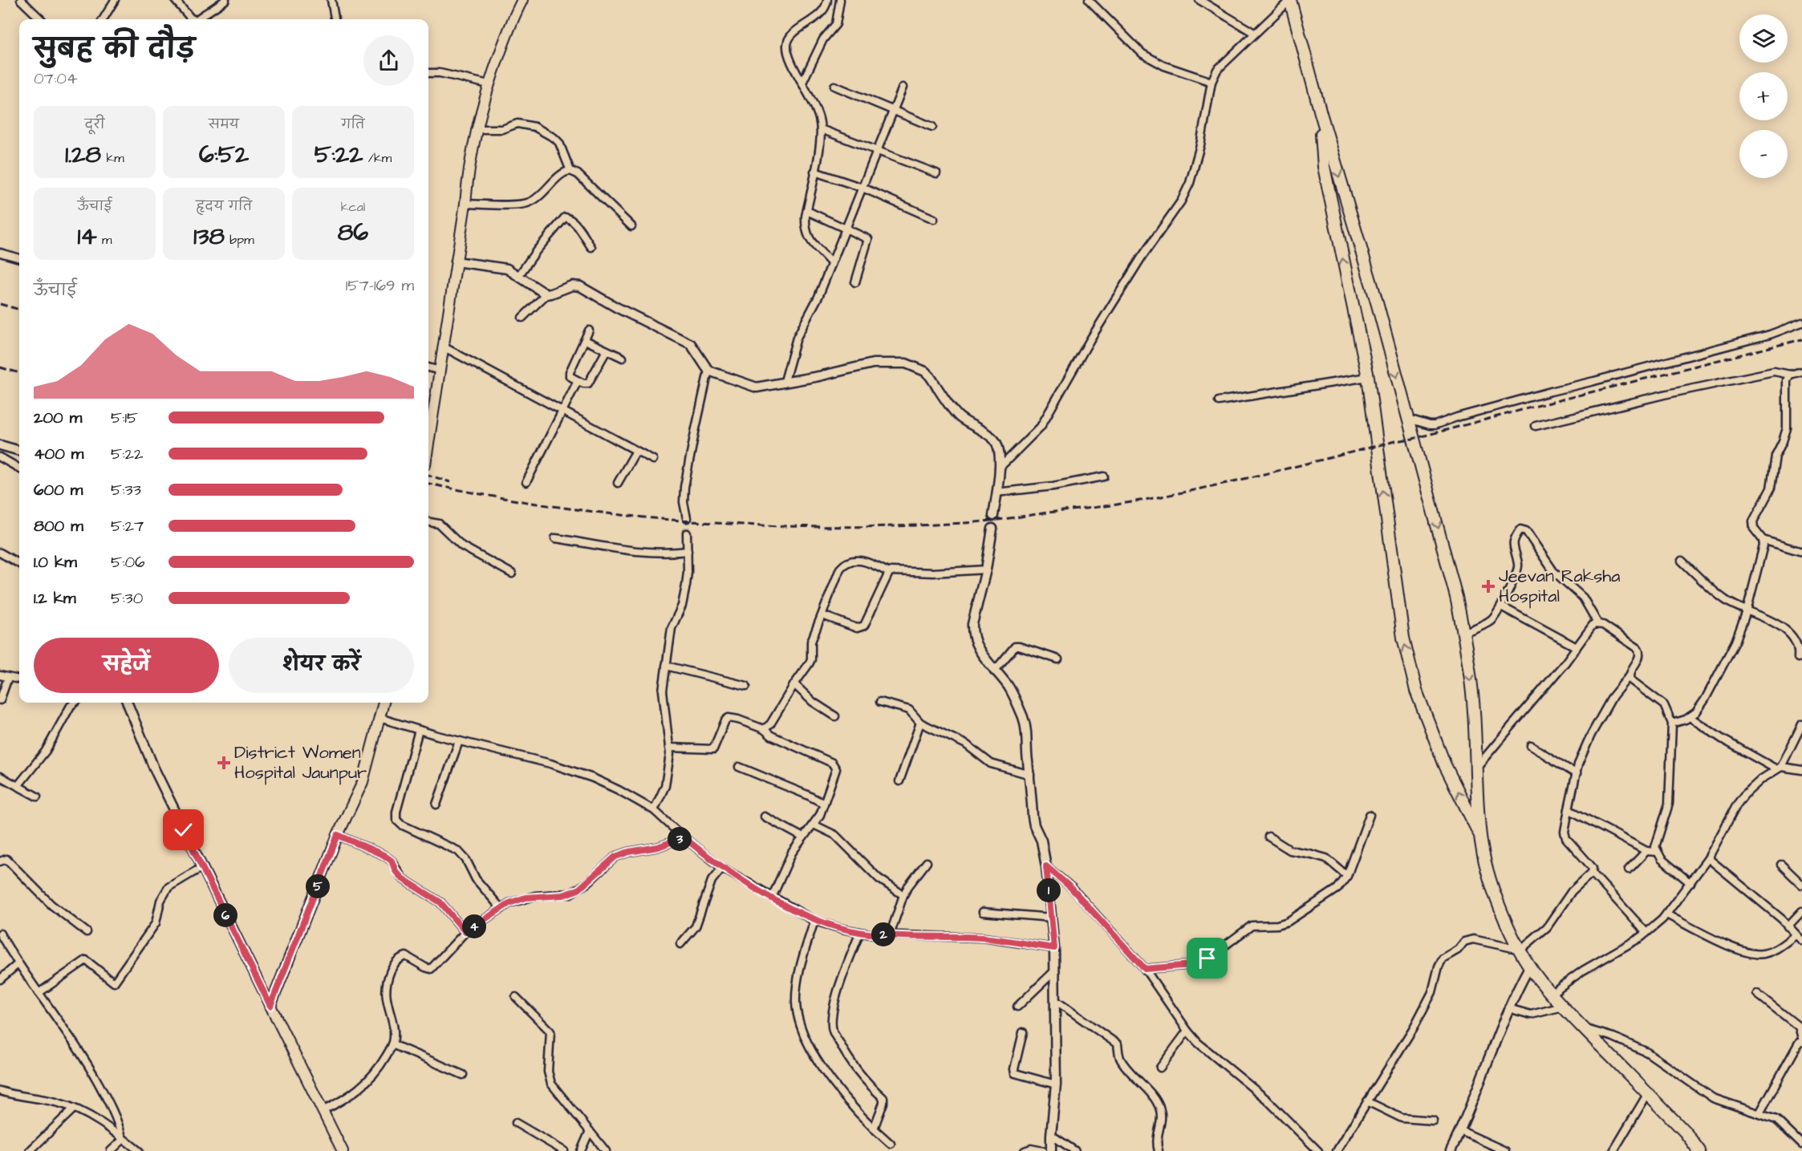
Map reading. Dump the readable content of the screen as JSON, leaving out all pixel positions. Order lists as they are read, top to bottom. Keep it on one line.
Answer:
{"places":{"health":["Jeevan Raksha Hospital","District Women Hospital Jaunpur"]},"page":{"map_buttons":["+","−"],"heading":["सुबह की दौड़","07:04"],"stats":[["दूरी","1.28 km"],["समय","6:52"],["गति","5:22 /km"],["ऊँचाई","14 m"],["हृदय गति","138 bpm"],["kcal","86"]],"chart":["ऊँचाई","157–169 m"],"list":[{"name":"200 m","note":"5:15"},{"name":"400 m","note":"5:22"},{"name":"600 m","note":"5:33"},{"name":"800 m","note":"5:27"},{"name":"1.0 km","note":"5:06"},{"name":"1.2 km","note":"5:30"}],"buttons":["सहेजें","शेयर करें"],"pins":["3","5","1","6","4","2"]}}
